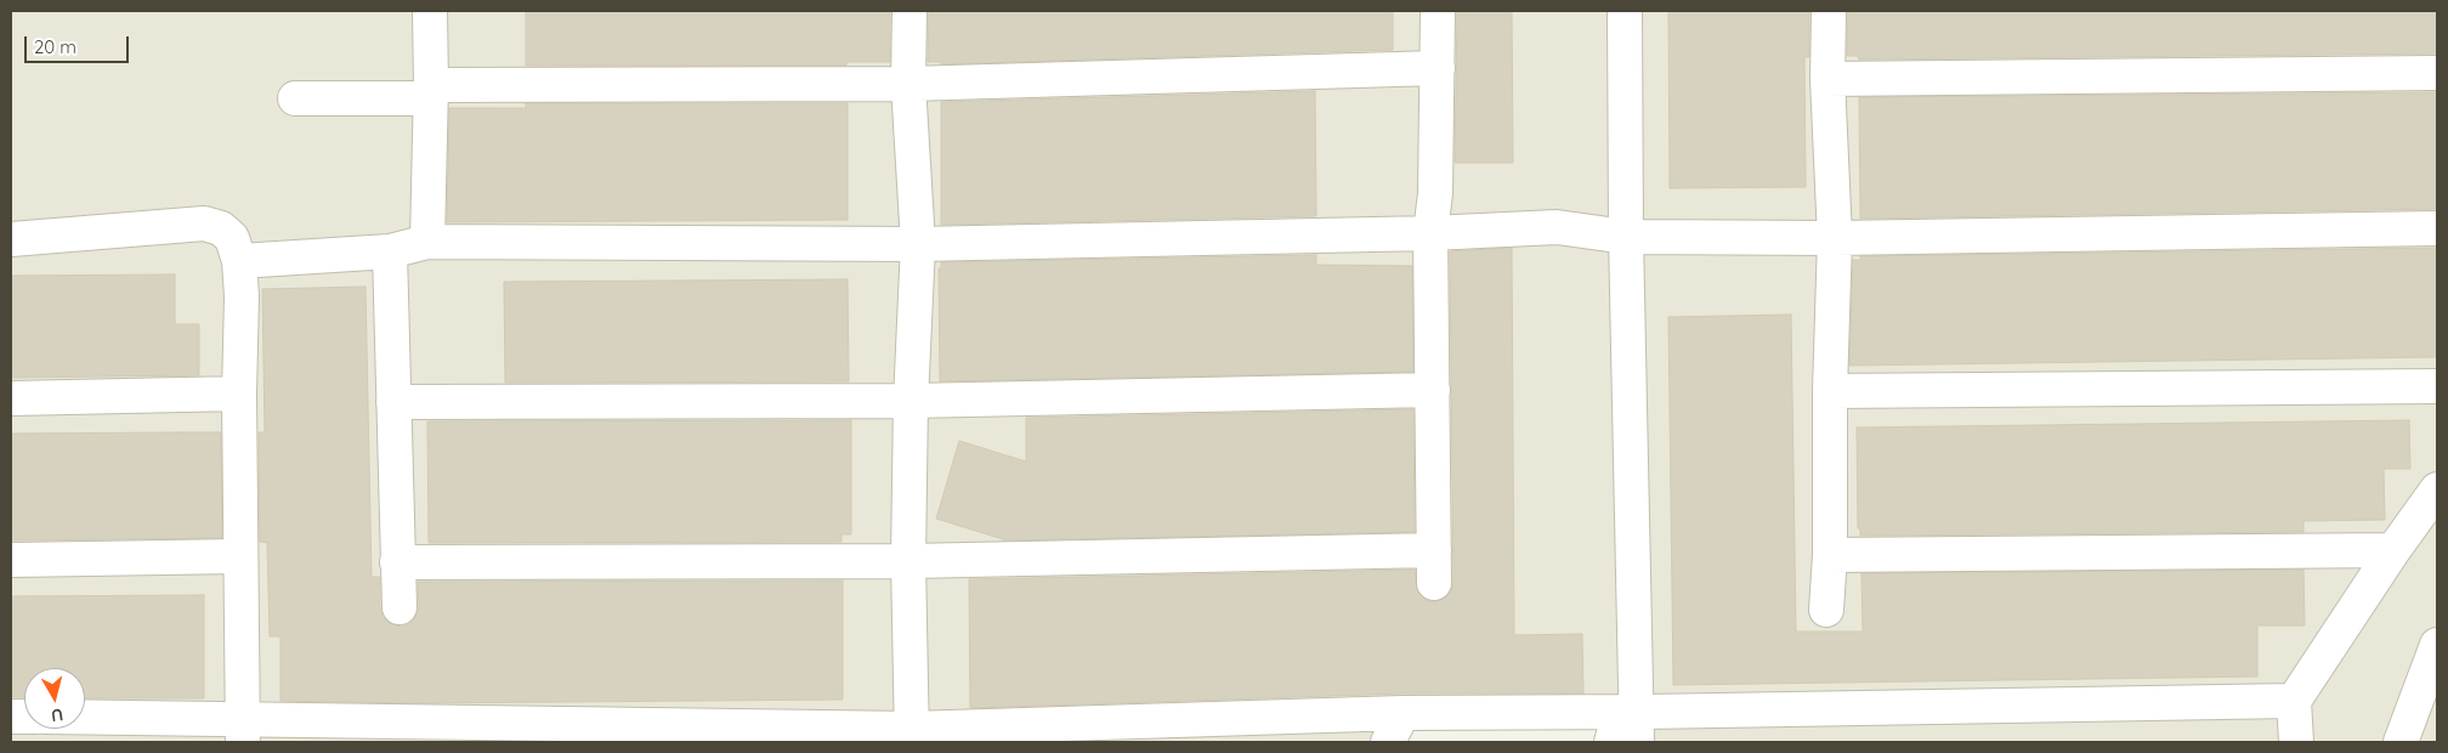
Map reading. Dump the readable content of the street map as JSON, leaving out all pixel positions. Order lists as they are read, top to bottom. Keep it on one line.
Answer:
{"scale_bar":"20 m","north":"bottom"}
